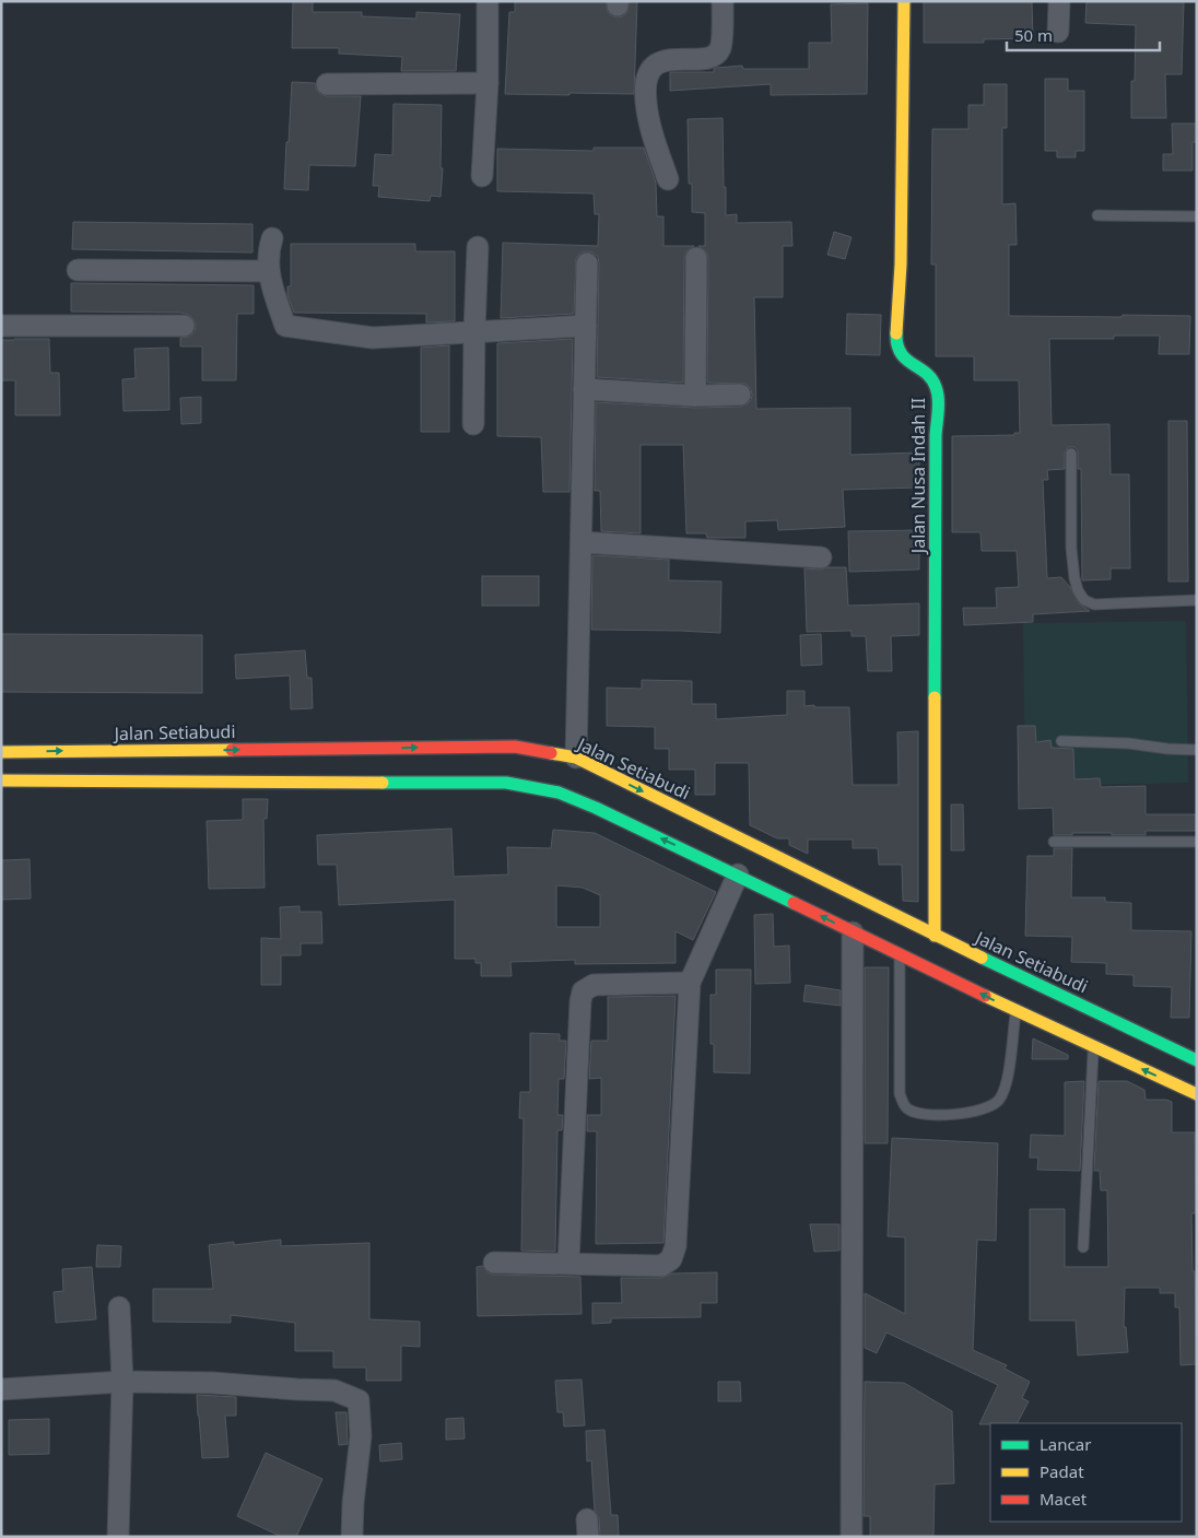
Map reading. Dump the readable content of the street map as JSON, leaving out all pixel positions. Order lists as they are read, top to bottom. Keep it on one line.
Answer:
{"streets":{"main road":["Jalan Nusa Indah II","Jalan Setiabudi"]},"crossings":[["Jalan Nusa Indah II","Jalan Setiabudi"]],"legend":["Lancar","Padat","Macet"],"scale_bar":"50 m"}
